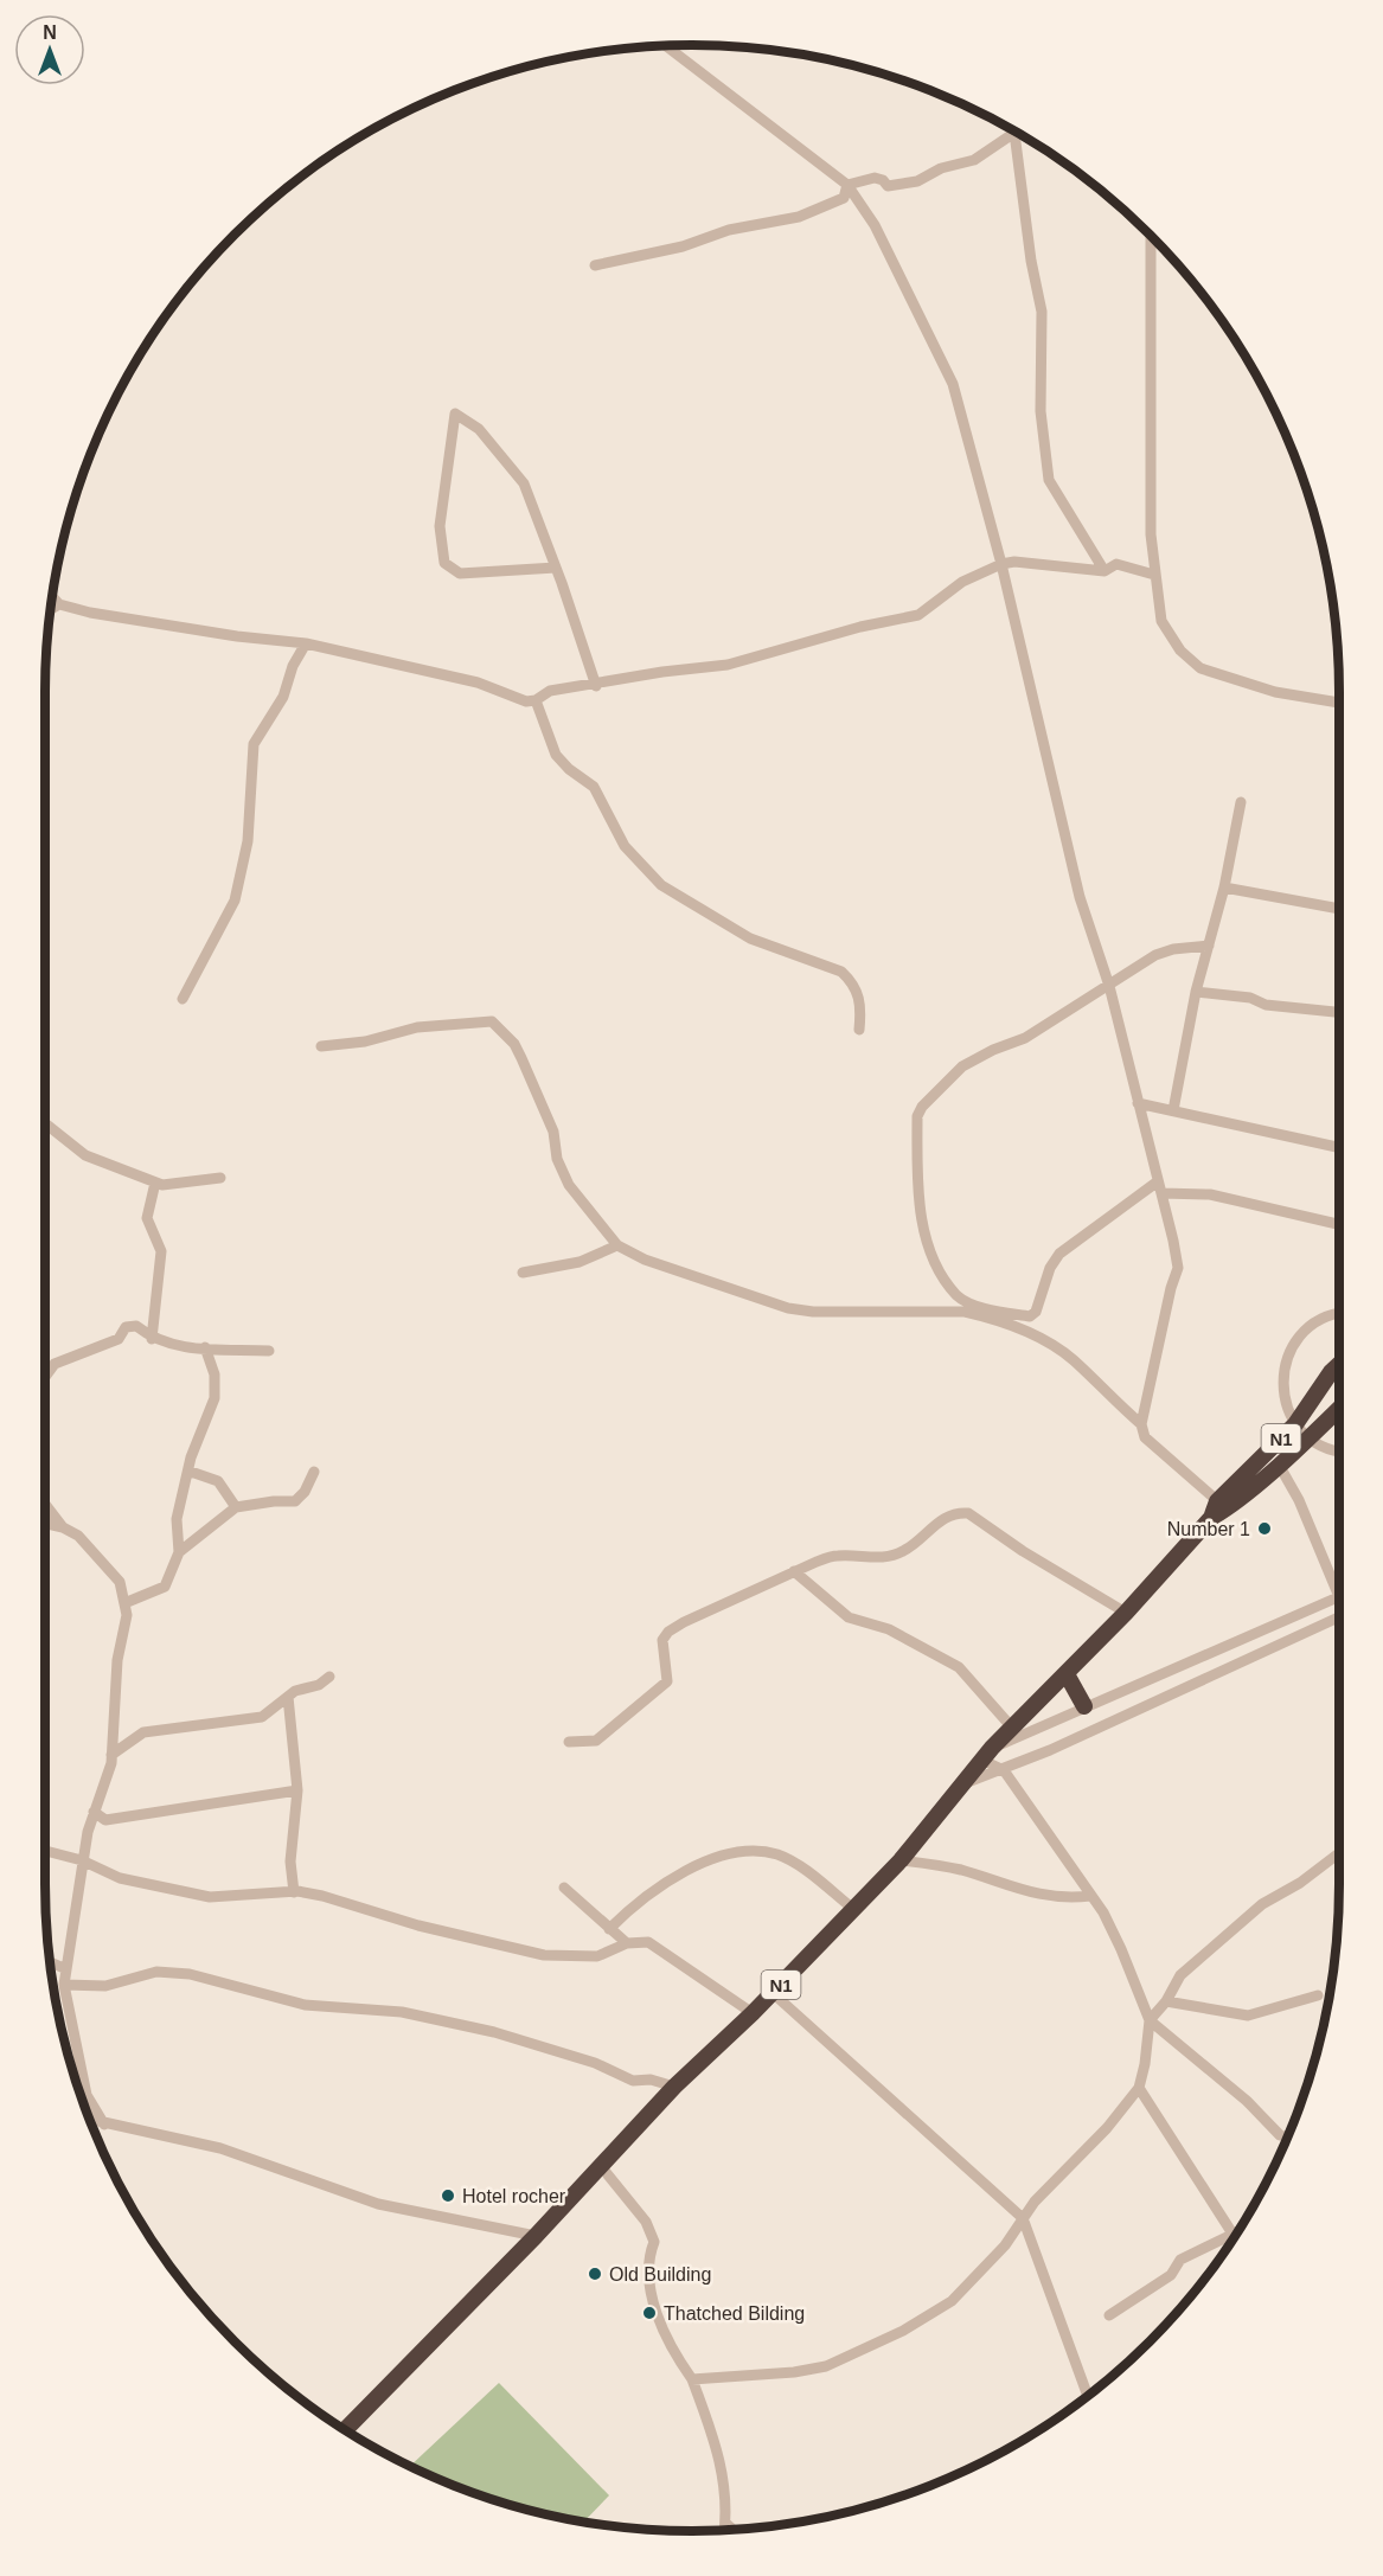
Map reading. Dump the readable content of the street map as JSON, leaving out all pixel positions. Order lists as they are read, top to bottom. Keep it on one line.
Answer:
{"streets":{"highway":["N1"]},"places":["Number 1","Hotel rocher","Old Building","Thatched Bilding"],"north":"top"}
